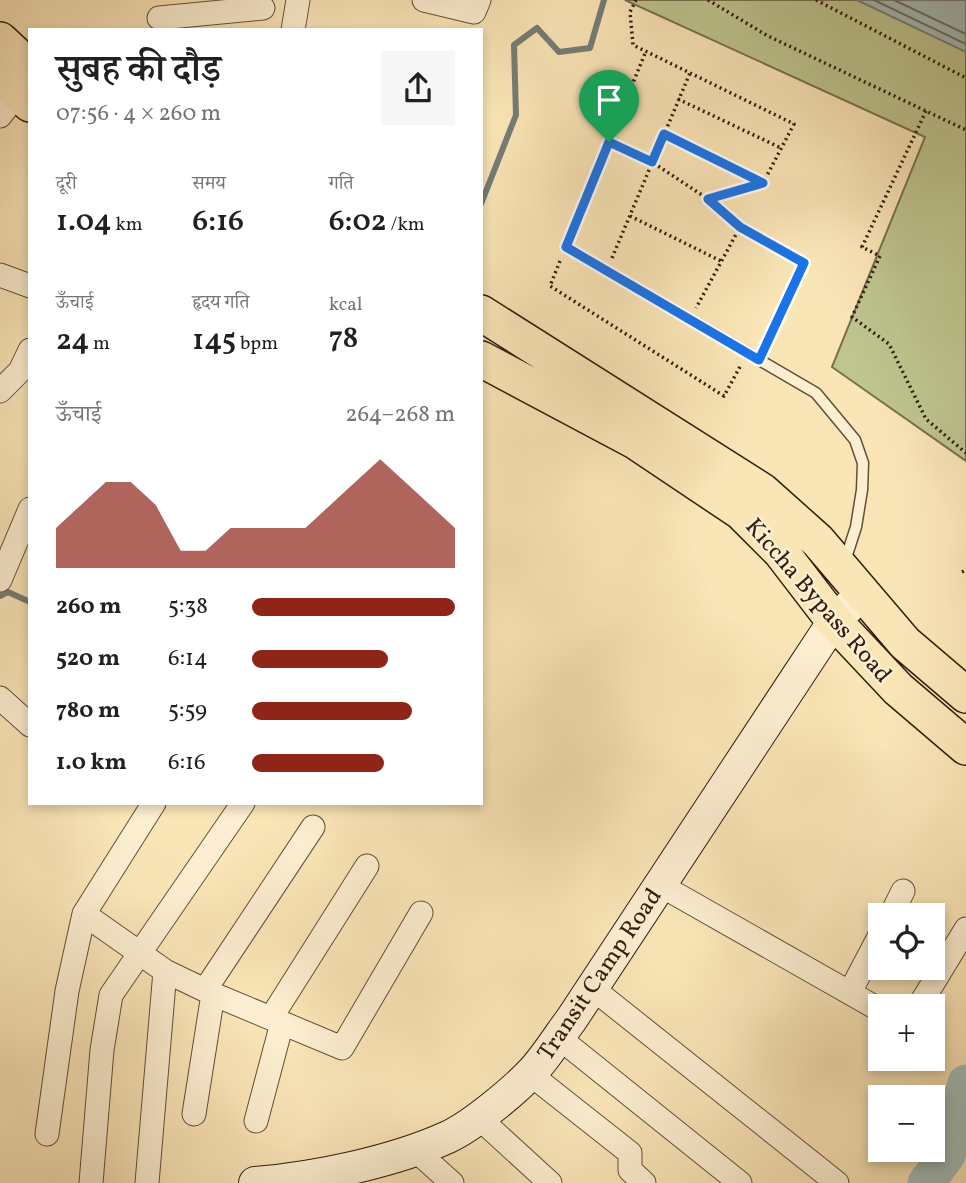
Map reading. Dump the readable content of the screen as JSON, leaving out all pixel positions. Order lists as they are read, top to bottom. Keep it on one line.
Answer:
{"streets":{"main road":["Kiccha Bypass Road","Transit Camp Road"]},"crossings":[["Kiccha Bypass Road","Transit Camp Road"]],"page":{"heading":["सुबह की दौड़","07:56 · 4 × 260 m"],"stats":[["दूरी","1.04 km"],["समय","6:16"],["गति","6:02 /km"],["ऊँचाई","24 m"],["हृदय गति","145 bpm"],["kcal","78"]],"chart":["ऊँचाई","264–268 m"],"list":[{"name":"260 m","note":"5:38"},{"name":"520 m","note":"6:14"},{"name":"780 m","note":"5:59"},{"name":"1.0 km","note":"6:16"}],"map_buttons":["+","−"]}}
